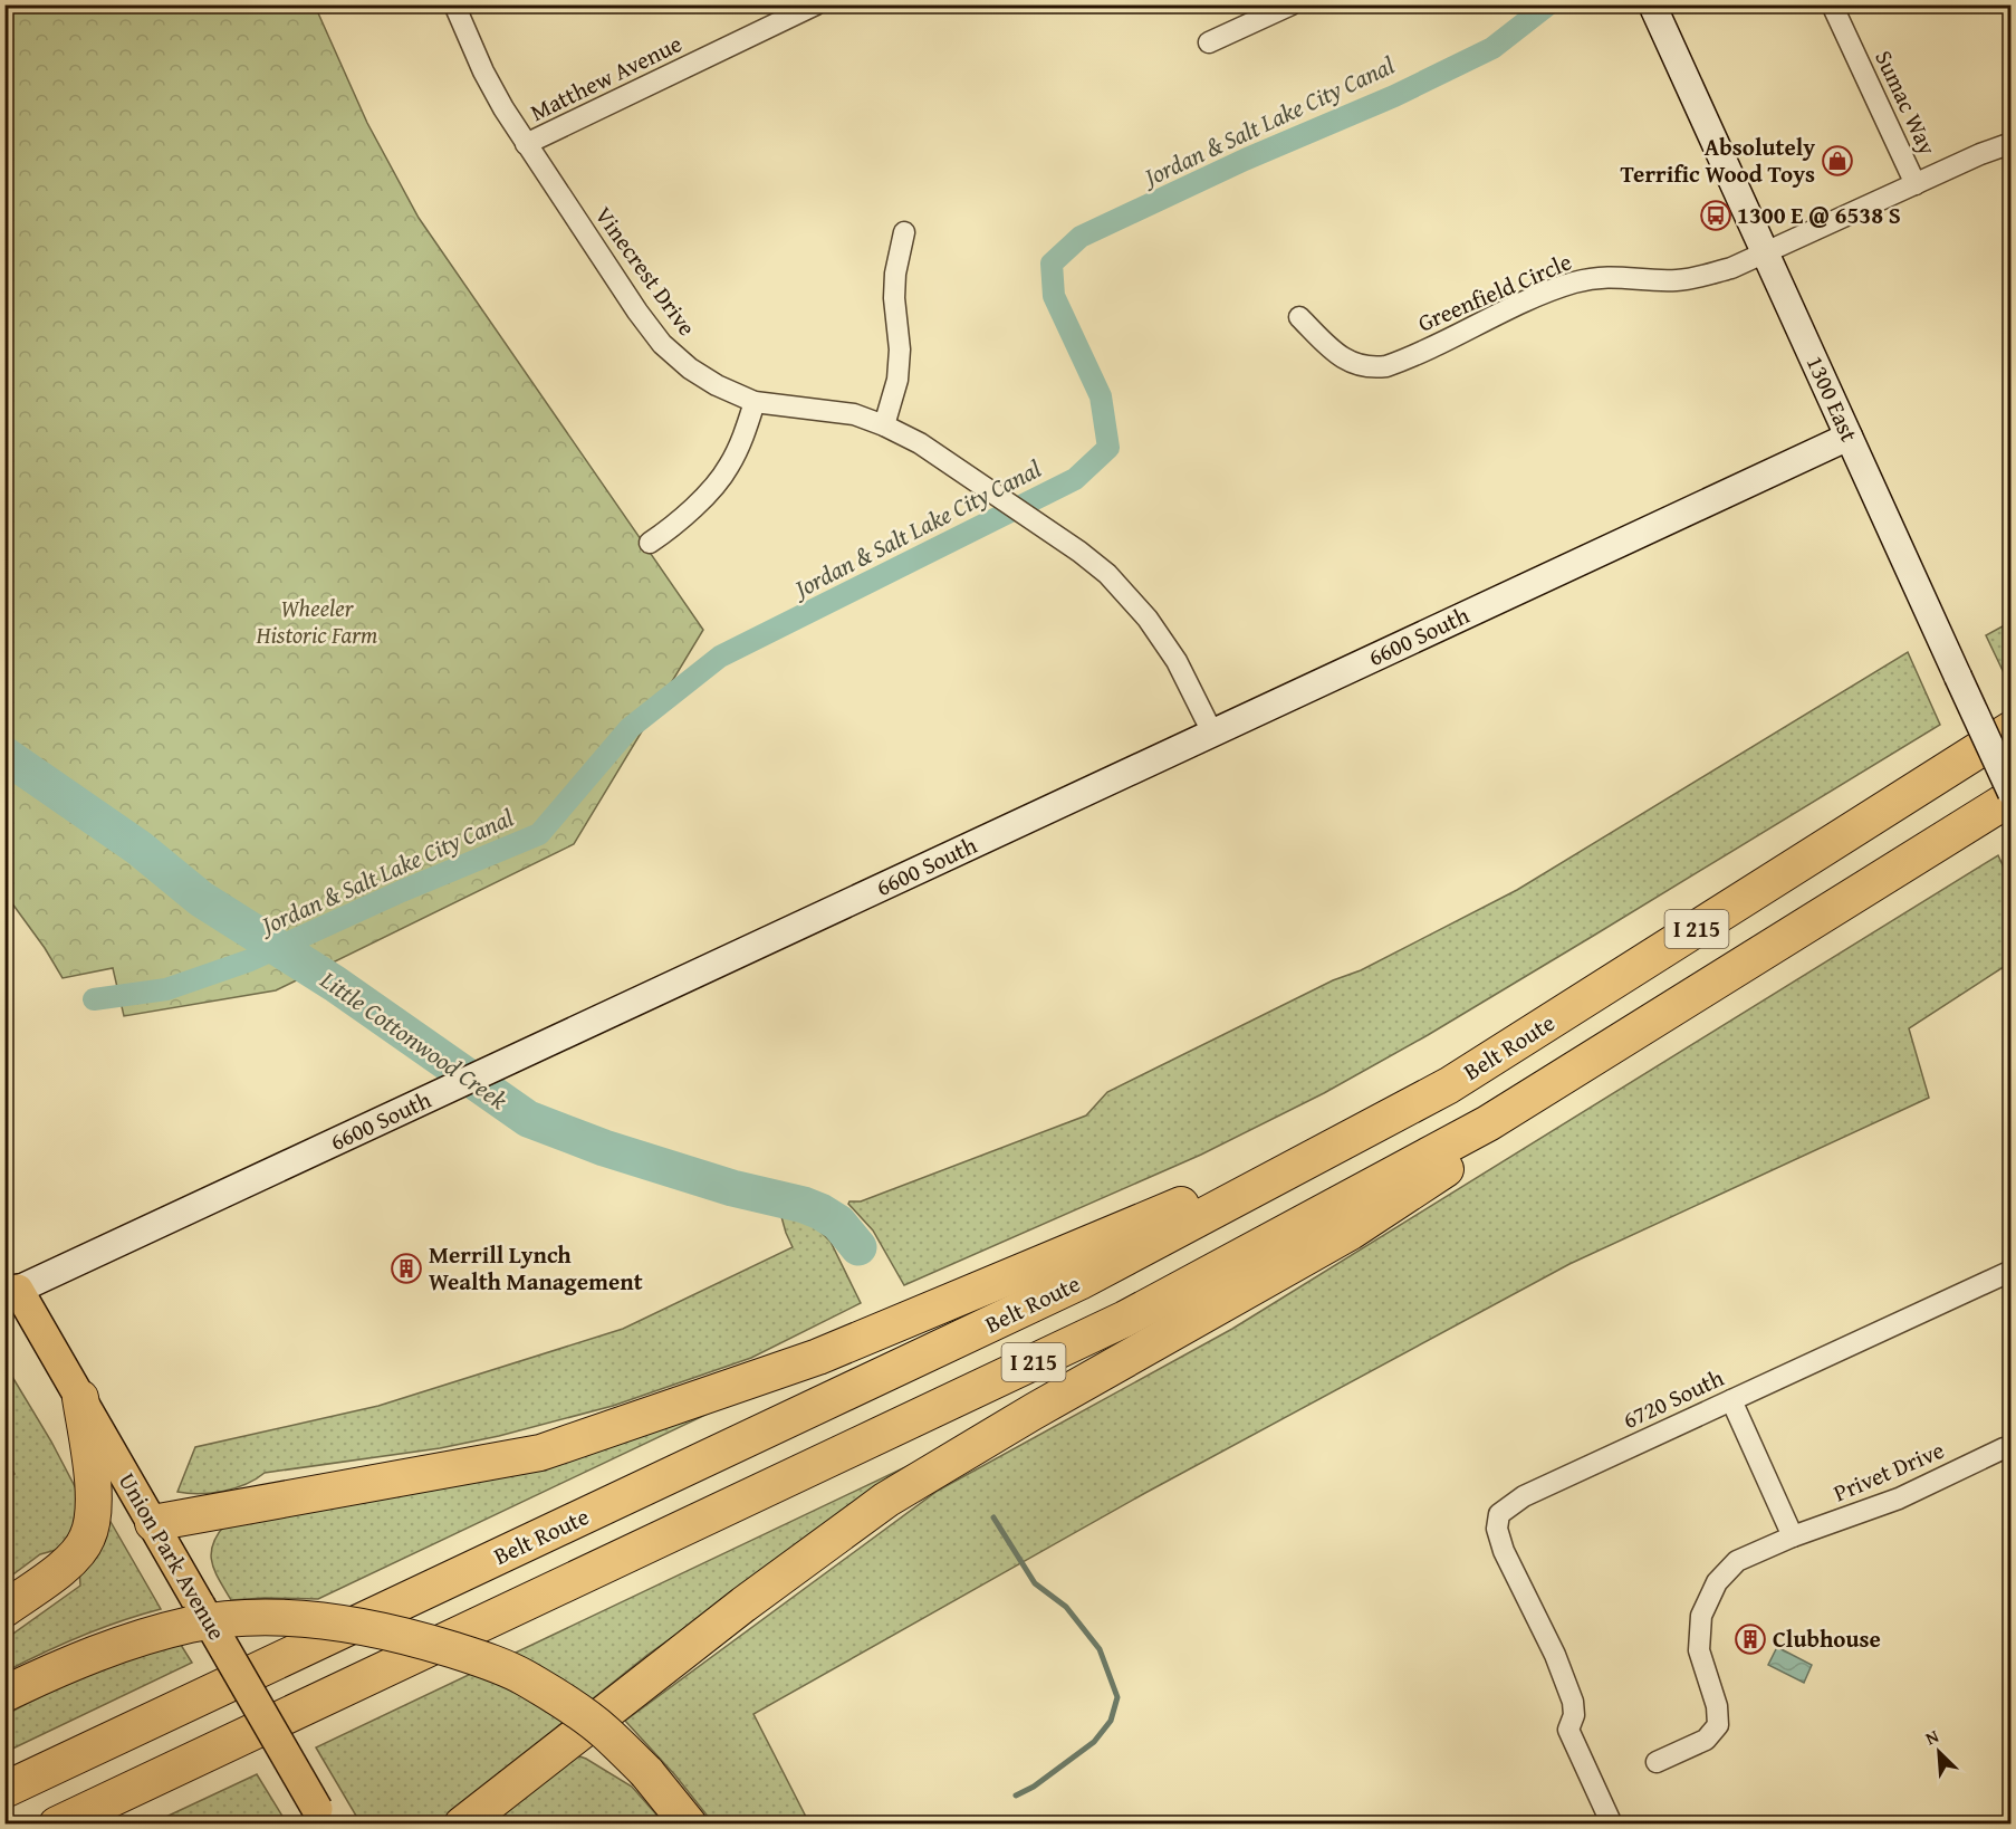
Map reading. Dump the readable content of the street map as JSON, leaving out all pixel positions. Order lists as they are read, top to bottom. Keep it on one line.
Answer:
{"streets":{"highway":["I 215","Belt Route"],"main road":["1300 East","6600 South","Union Park Avenue"],"street":["Matthew Avenue","Sumac Way","Vinecrest Drive","Greenfield Circle","6720 South","Privet Drive"]},"crossings":[["Matthew Avenue","Vinecrest Drive"],["Sumac Way","Greenfield Circle"],["Vinecrest Drive","6600 South"],["Greenfield Circle","1300 East"],["1300 East","6600 South"],["1300 East","I 215"],["6600 South","Union Park Avenue"]],"water":["Jordan & Salt Lake City Canal","Little Cottonwood Creek"],"parks":["Wheeler Historic Farm"],"places":{"shop":["Absolutely Terrific Wood Toys"],"bus stop":["1300 E @ 6538 S"],"building":["Merrill Lynch Wealth Management","Clubhouse"]},"north":"top left"}
